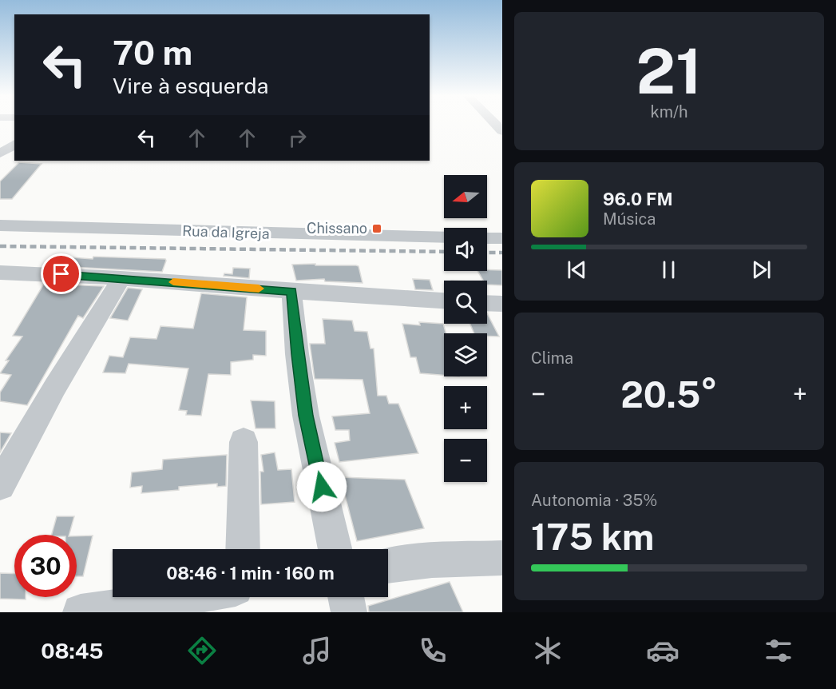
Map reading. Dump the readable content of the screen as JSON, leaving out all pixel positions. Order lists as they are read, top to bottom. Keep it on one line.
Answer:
{"streets":{"street":["Rua da Igreja"]},"places":{"transit":["Chissano"]},"north":"left","page":{"tile":[["21","km/h"],"Clima",["Autonomia · 35%","175 km"]],"turn":["70 m","Vire à esquerda"],"map_buttons":["+","−"],"song":["96.0 FM","Música"],"heat":["−","20.5°","+"],"limit":"30","trip":"08:46 · 1 min · 160 m","tabs":"08:45"}}
